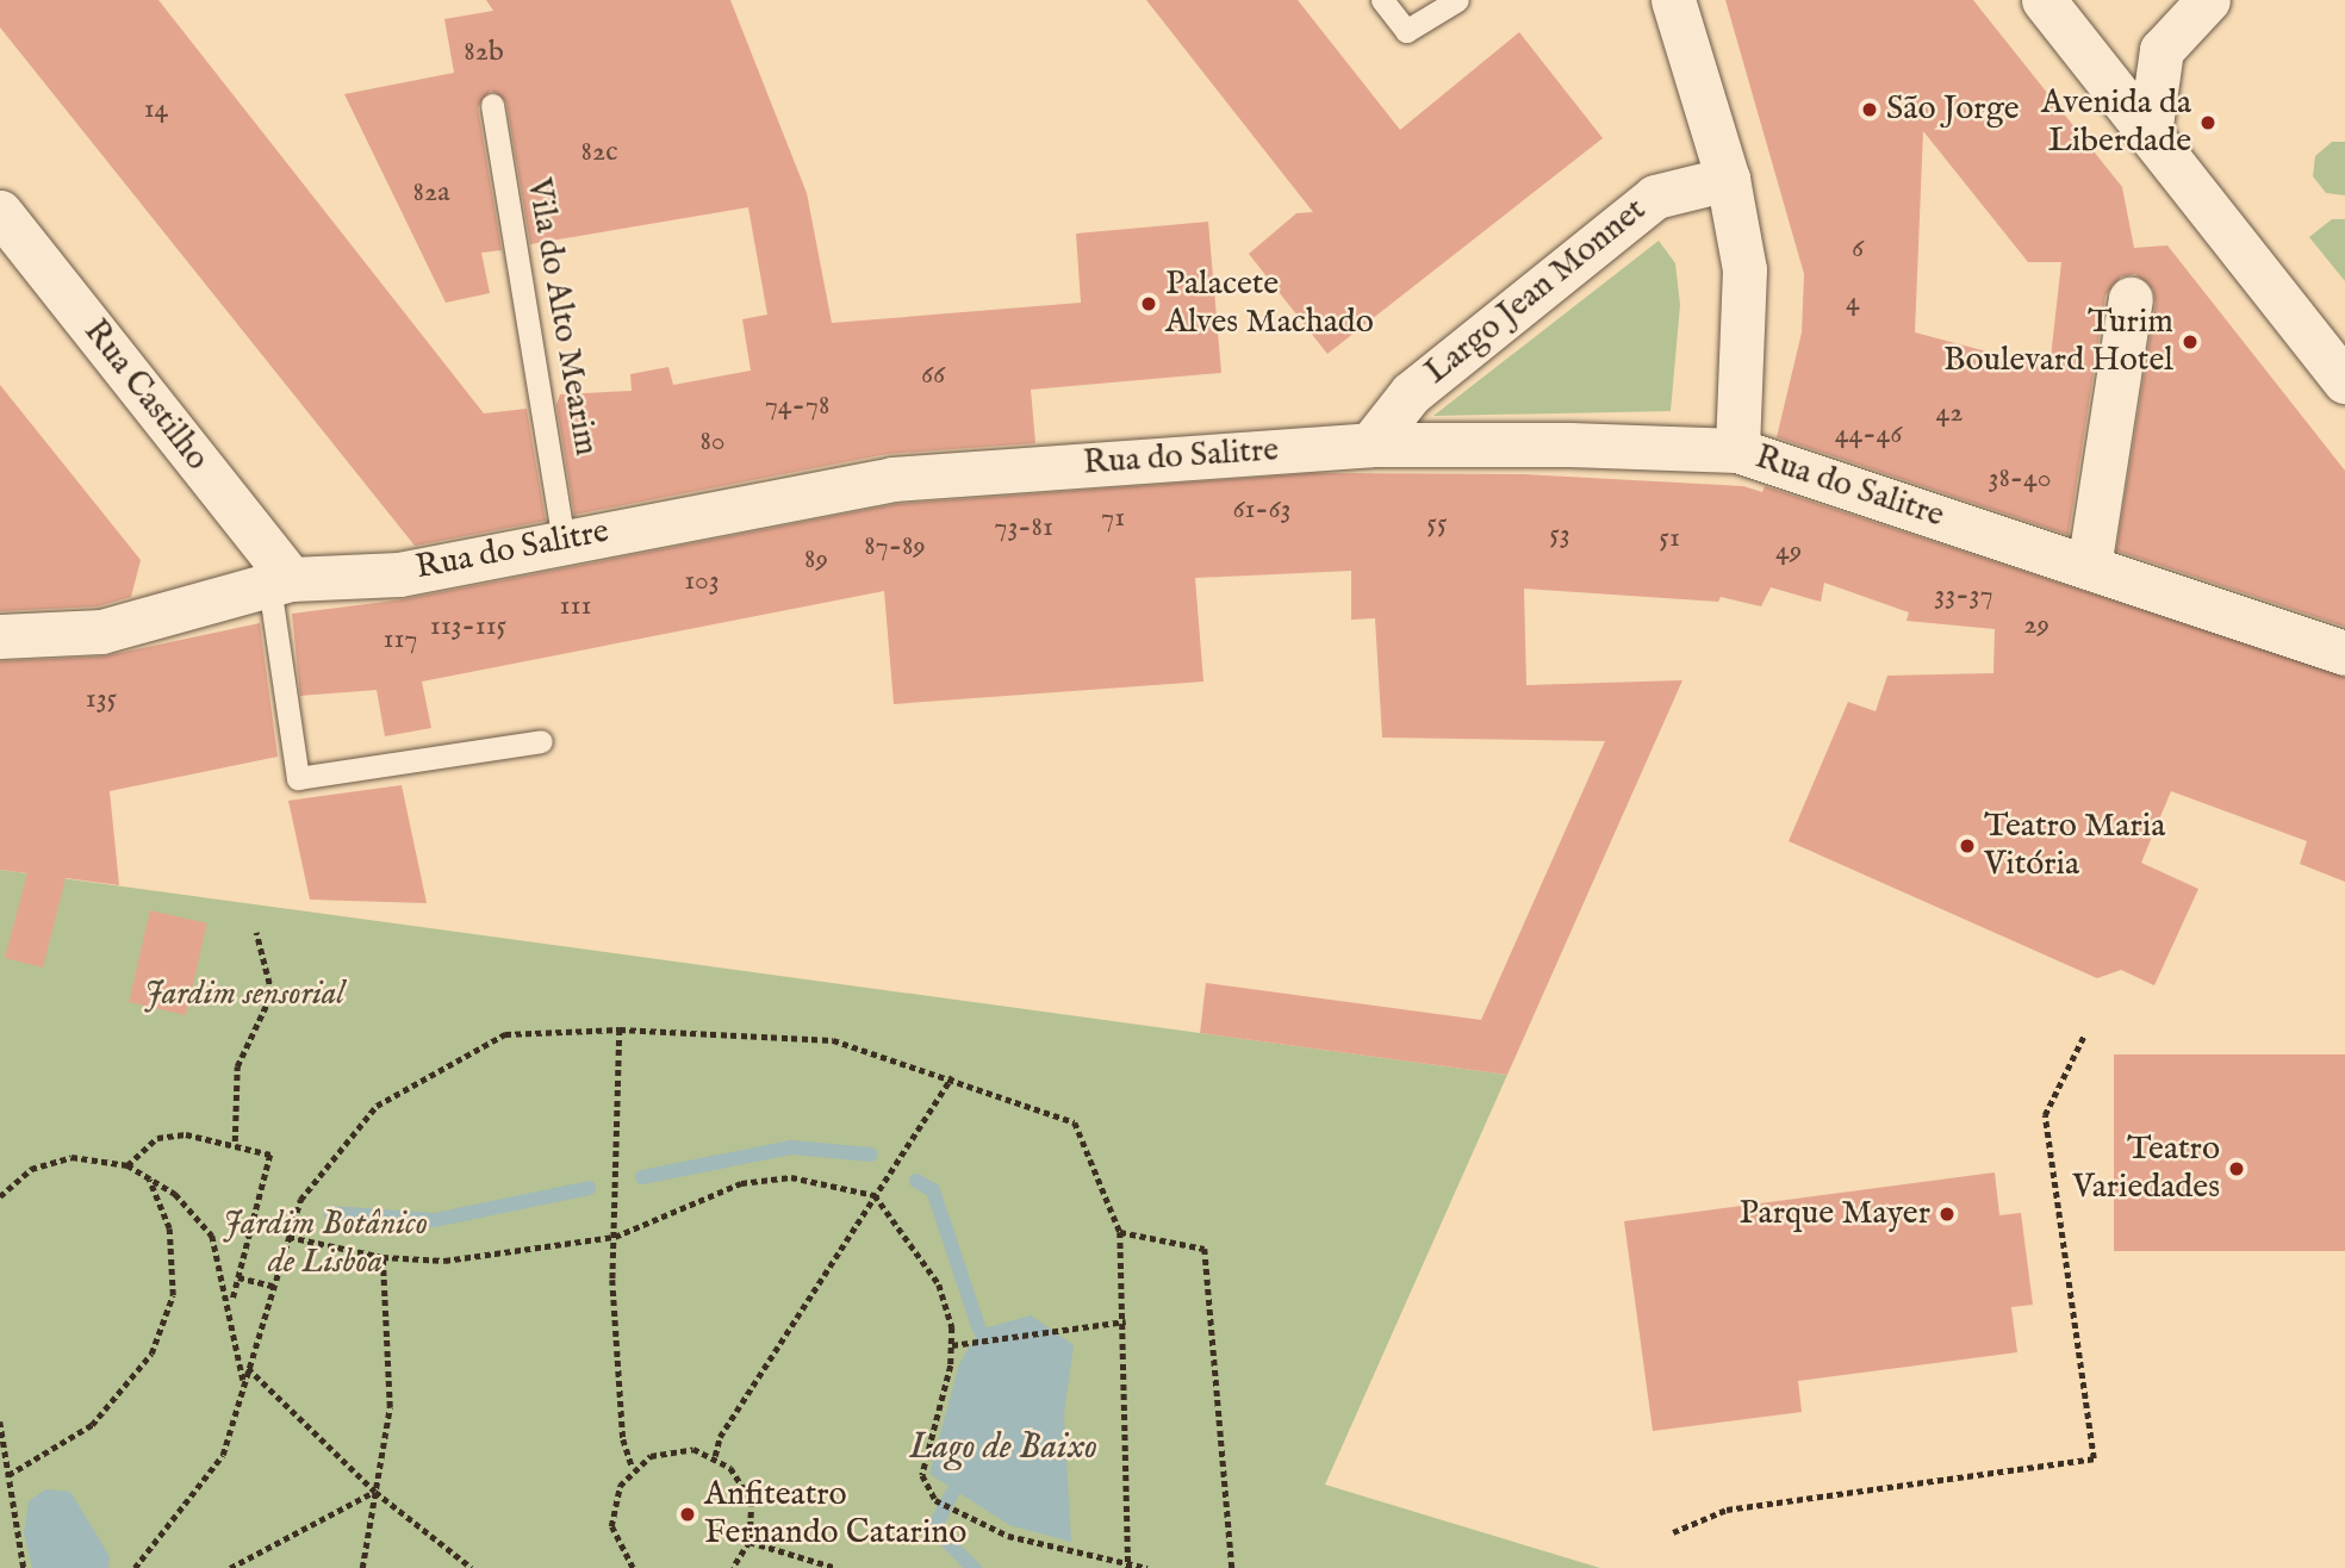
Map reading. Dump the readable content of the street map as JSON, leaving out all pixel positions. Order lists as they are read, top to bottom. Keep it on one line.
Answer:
{"streets":{"street":["Largo Jean Monnet","Rua Castilho","Rua do Salitre"],"lane":["Vila do Alto Mearim"]},"crossings":[["Largo Jean Monnet","Rua do Salitre"],["Vila do Alto Mearim","Rua do Salitre"],["Rua Castilho","Rua do Salitre"]],"water":["Lago de Baixo"],"parks":["Jardim sensorial","Jardim Botânico de Lisboa"],"places":["São Jorge","Avenida da Liberdade","Palacete Alves Machado","Turim Boulevard Hotel","Teatro Maria Vitória","Teatro Variedades","Parque Mayer","Anfiteatro Fernando Catarino"],"house_numbers":["82b","14","82c","82a","6","4","66","74-78","42","44-46","80","38-40","61-63","71","55","73-81","53","51","87-89","49","89","103","33-37","111","29","113-115","117","135"]}
